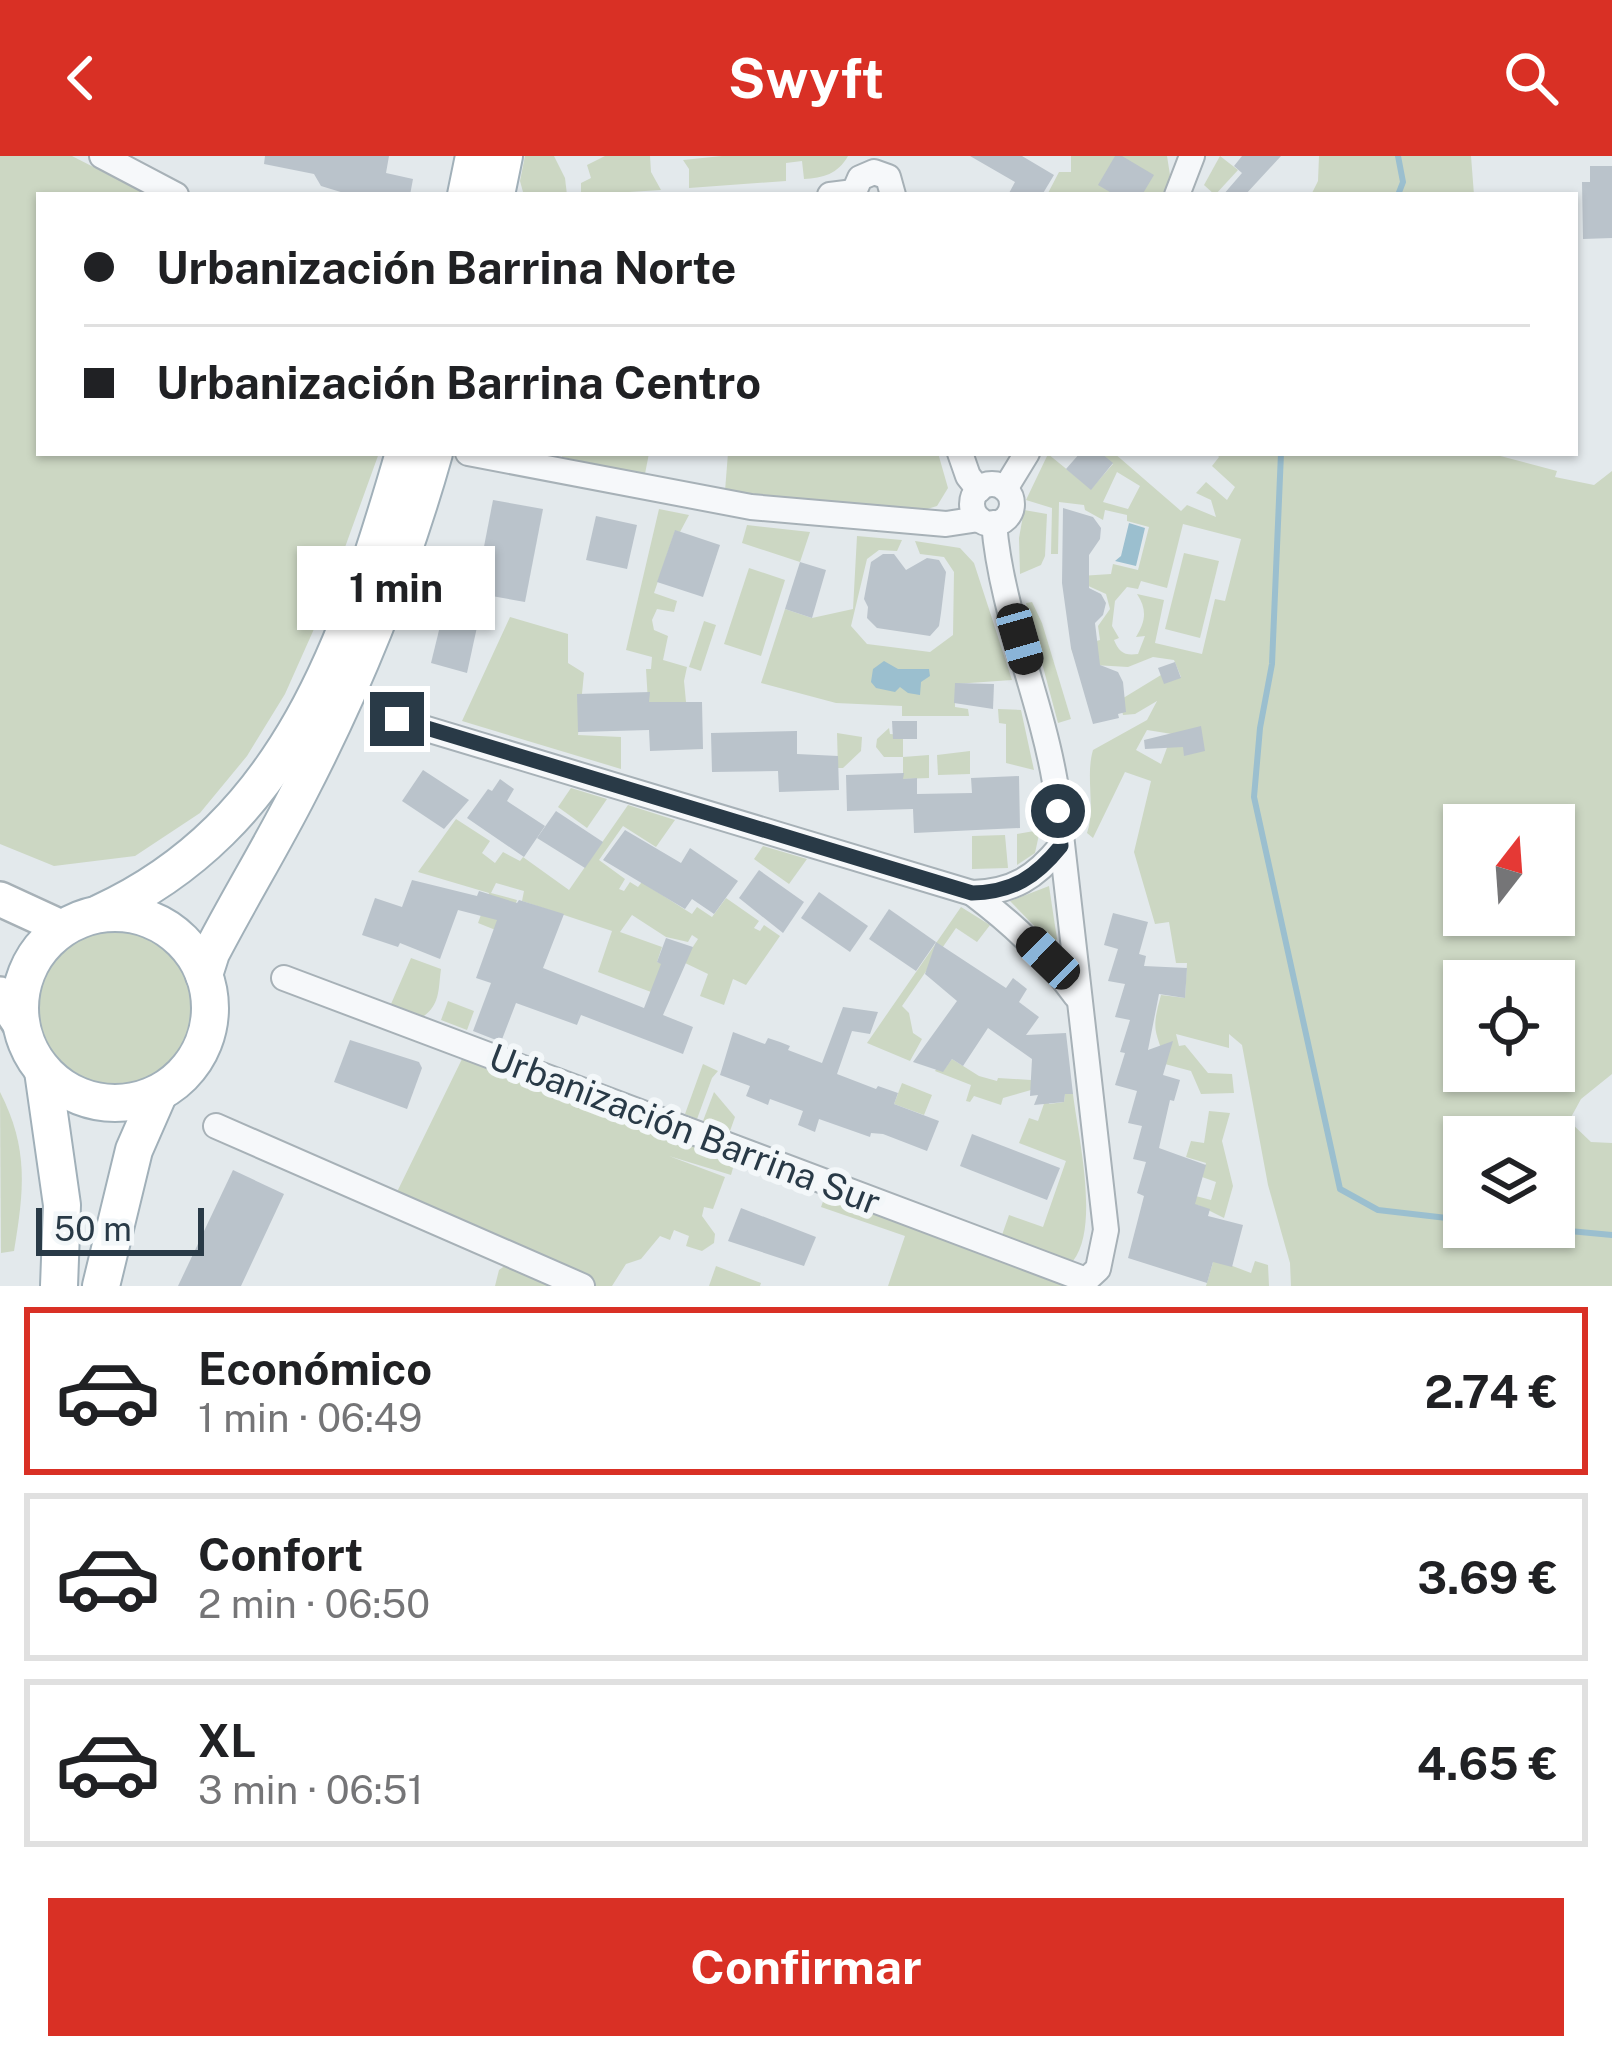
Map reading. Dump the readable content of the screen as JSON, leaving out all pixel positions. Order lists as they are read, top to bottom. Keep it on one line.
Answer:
{"streets":{"street":["Urbanización Barrina Sur"]},"scale_bar":"50 m","north":"top","page":{"header":"Swyft","banner":["Urbanización Barrina Norte","Urbanización Barrina Centro"],"bubble":"1 min","scale":"50 m","list":[{"name":"Económico","note":"1 min · 06:49","value":"2.74 €"},{"name":"Confort","note":"2 min · 06:50","value":"3.69 €"},{"name":"XL","note":"3 min · 06:51","value":"4.65 €"}],"buttons":"Confirmar"}}
